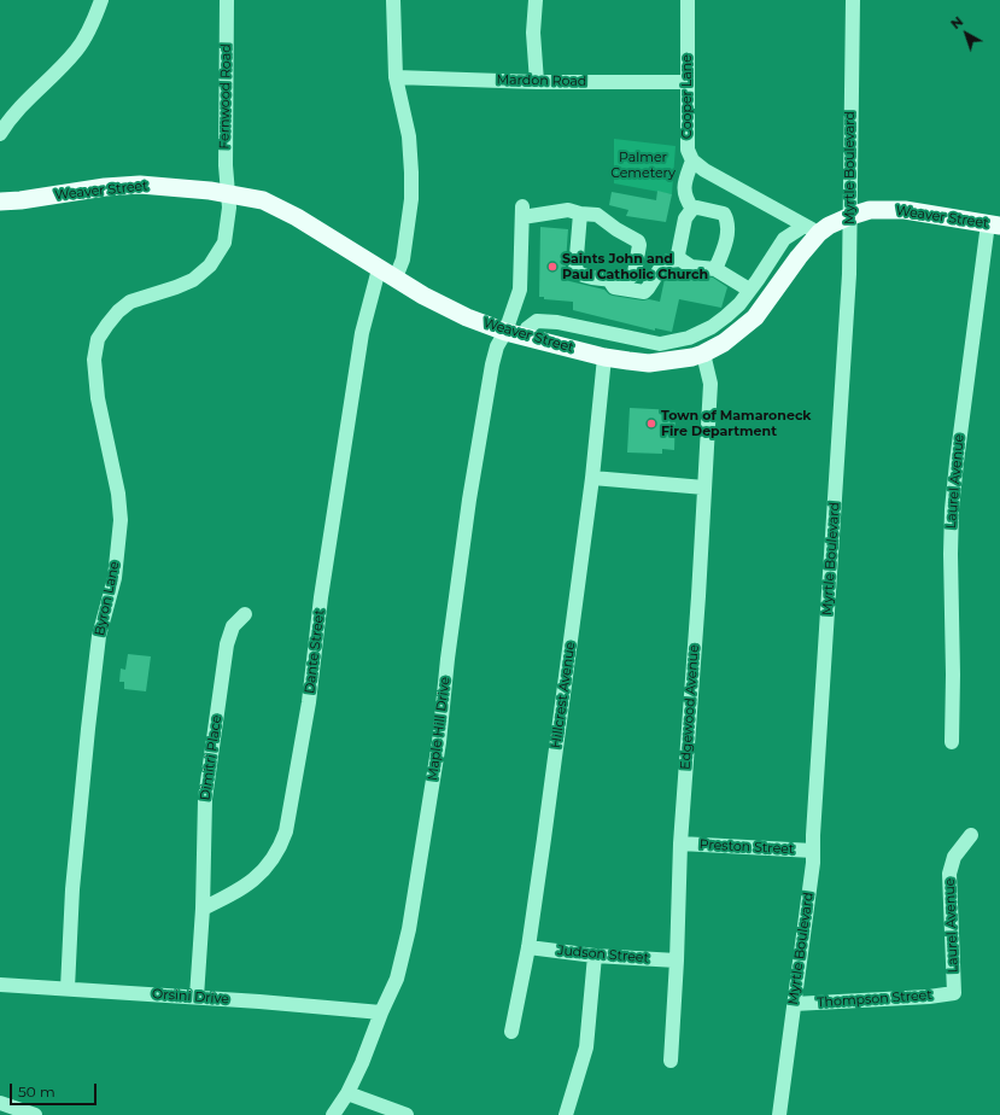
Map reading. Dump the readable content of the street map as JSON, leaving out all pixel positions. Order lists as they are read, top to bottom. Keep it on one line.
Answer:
{"streets":{"main road":["Weaver Street"],"street":["Mardon Road","Fernwood Road","Cooper Lane","Myrtle Boulevard","Laurel Avenue","Byron Lane","Dante Street","Hillcrest Avenue","Edgewood Avenue","Maple Hill Drive","Dimitri Place","Preston Street","Judson Street","Orsini Drive","Thompson Street"]},"crossings":[["Mardon Road","Cooper Lane"],["Mardon Road","Dante Street"],["Fernwood Road","Weaver Street"],["Fernwood Road","Byron Lane"],["Myrtle Boulevard","Weaver Street"],["Myrtle Boulevard","Preston Street"],["Myrtle Boulevard","Thompson Street"],["Weaver Street","Laurel Avenue"],["Weaver Street","Byron Lane"],["Weaver Street","Dante Street"],["Weaver Street","Hillcrest Avenue"],["Weaver Street","Edgewood Avenue"],["Weaver Street","Maple Hill Drive"],["Laurel Avenue","Thompson Street"],["Byron Lane","Orsini Drive"],["Dante Street","Dimitri Place"],["Hillcrest Avenue","Judson Street"],["Edgewood Avenue","Preston Street"],["Edgewood Avenue","Judson Street"],["Maple Hill Drive","Orsini Drive"]],"parks":["Palmer Cemetery"],"places":["Saints John and Paul Catholic Church","Town of Mamaroneck Fire Department"],"scale_bar":"50 m","north":"top left"}
